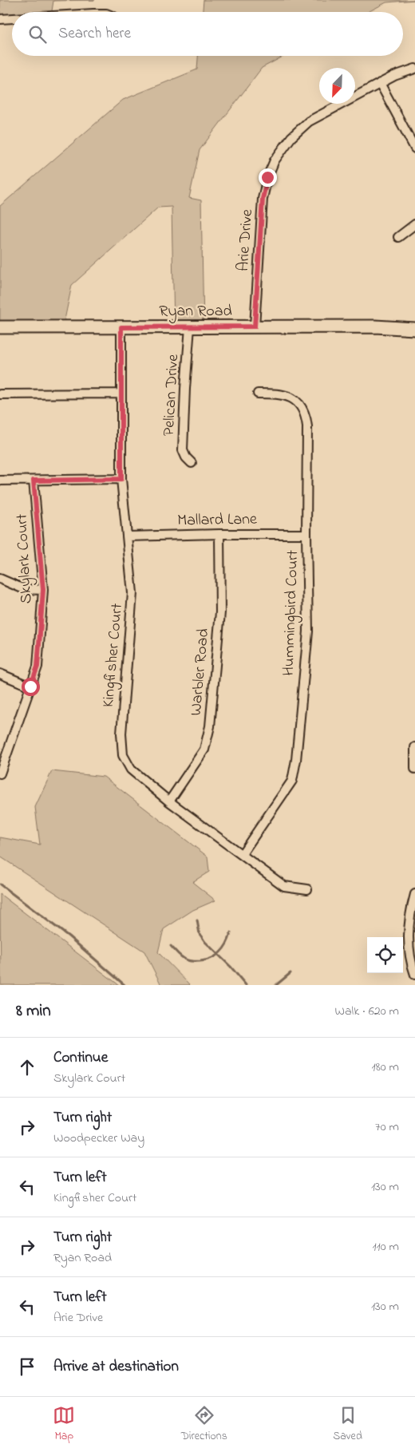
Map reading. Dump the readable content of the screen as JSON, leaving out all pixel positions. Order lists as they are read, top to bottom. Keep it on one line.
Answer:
{"streets":{"street":["Arie Drive","Ryan Road","Pelican Drive","Mallard Lane","Skylark Court","Hummingbird Court","Kingfisher Court","Warbler Road"]},"crossings":[["Arie Drive","Ryan Road"],["Ryan Road","Pelican Drive"],["Ryan Road","Kingfisher Court"],["Mallard Lane","Hummingbird Court"],["Mallard Lane","Kingfisher Court"],["Mallard Lane","Warbler Road"],["Hummingbird Court","Kingfisher Court"],["Kingfisher Court","Warbler Road"]],"north":"bottom left","page":{"search":"Search here","heading":["8 min","Walk · 620 m"],"list":[["Continue","Skylark Court","180 m"],["Turn right","Woodpecker Way","70 m"],["Turn left","Kingfisher Court","130 m"],["Turn right","Ryan Road","110 m"],["Turn left","Arie Drive","130 m"],"Arrive at destination"],"nav":["Map","Directions","Saved"]}}
